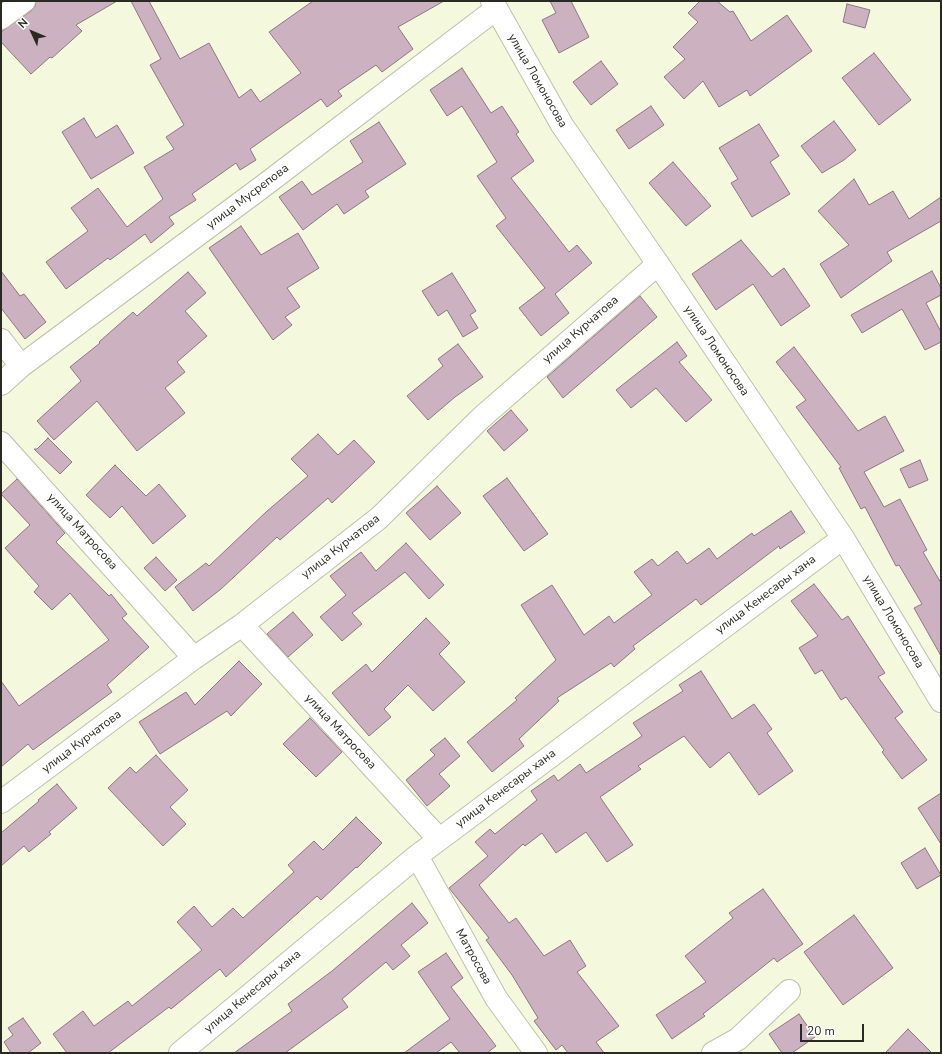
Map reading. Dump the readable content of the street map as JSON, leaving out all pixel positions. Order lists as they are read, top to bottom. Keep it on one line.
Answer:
{"streets":{"street":["улица Ломоносова","улица Мусрепова","улица Курчатова","улица Матросова","улица Кенесары хана","Матросова"]},"crossings":[["улица Ломоносова","улица Мусрепова"],["улица Ломоносова","улица Курчатова"],["улица Ломоносова","улица Кенесары хана"],["улица Курчатова","улица Матросова"],["улица Матросова","улица Кенесары хана"],["улица Кенесары хана","Матросова"]],"scale_bar":"20 m","north":"top left"}
